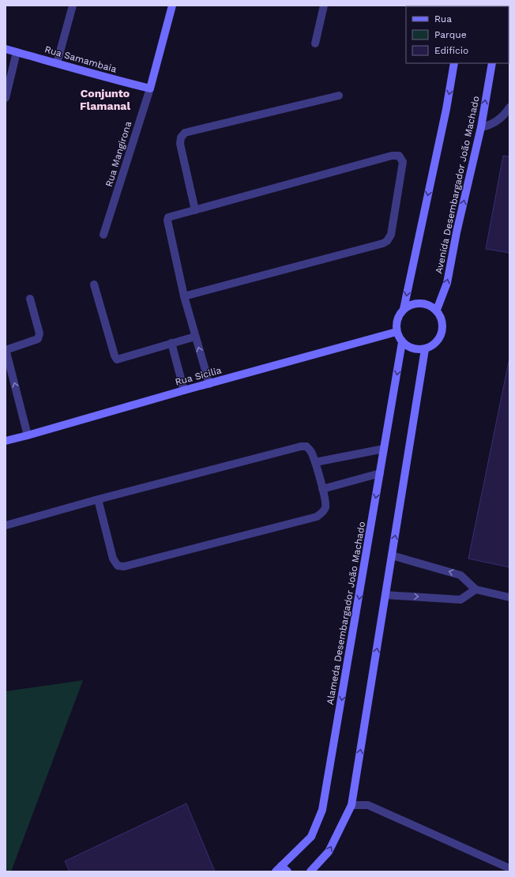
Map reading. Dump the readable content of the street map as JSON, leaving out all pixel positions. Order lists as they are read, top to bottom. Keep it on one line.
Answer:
{"streets":{"street":["Rua Samambaia","Rua Mangirona","Avenida Desembargador João Machado","Rua Sicilia","Alameda Desembargador João Machado"]},"crossings":[["Rua Samambaia","Rua Mangirona"],["Avenida Desembargador João Machado","Rua Sicilia"],["Avenida Desembargador João Machado","Alameda Desembargador João Machado"],["Rua Sicilia","Alameda Desembargador João Machado"]],"districts":["Conjunto Flamanal"],"legend":["Rua","Parque","Edifício"]}
